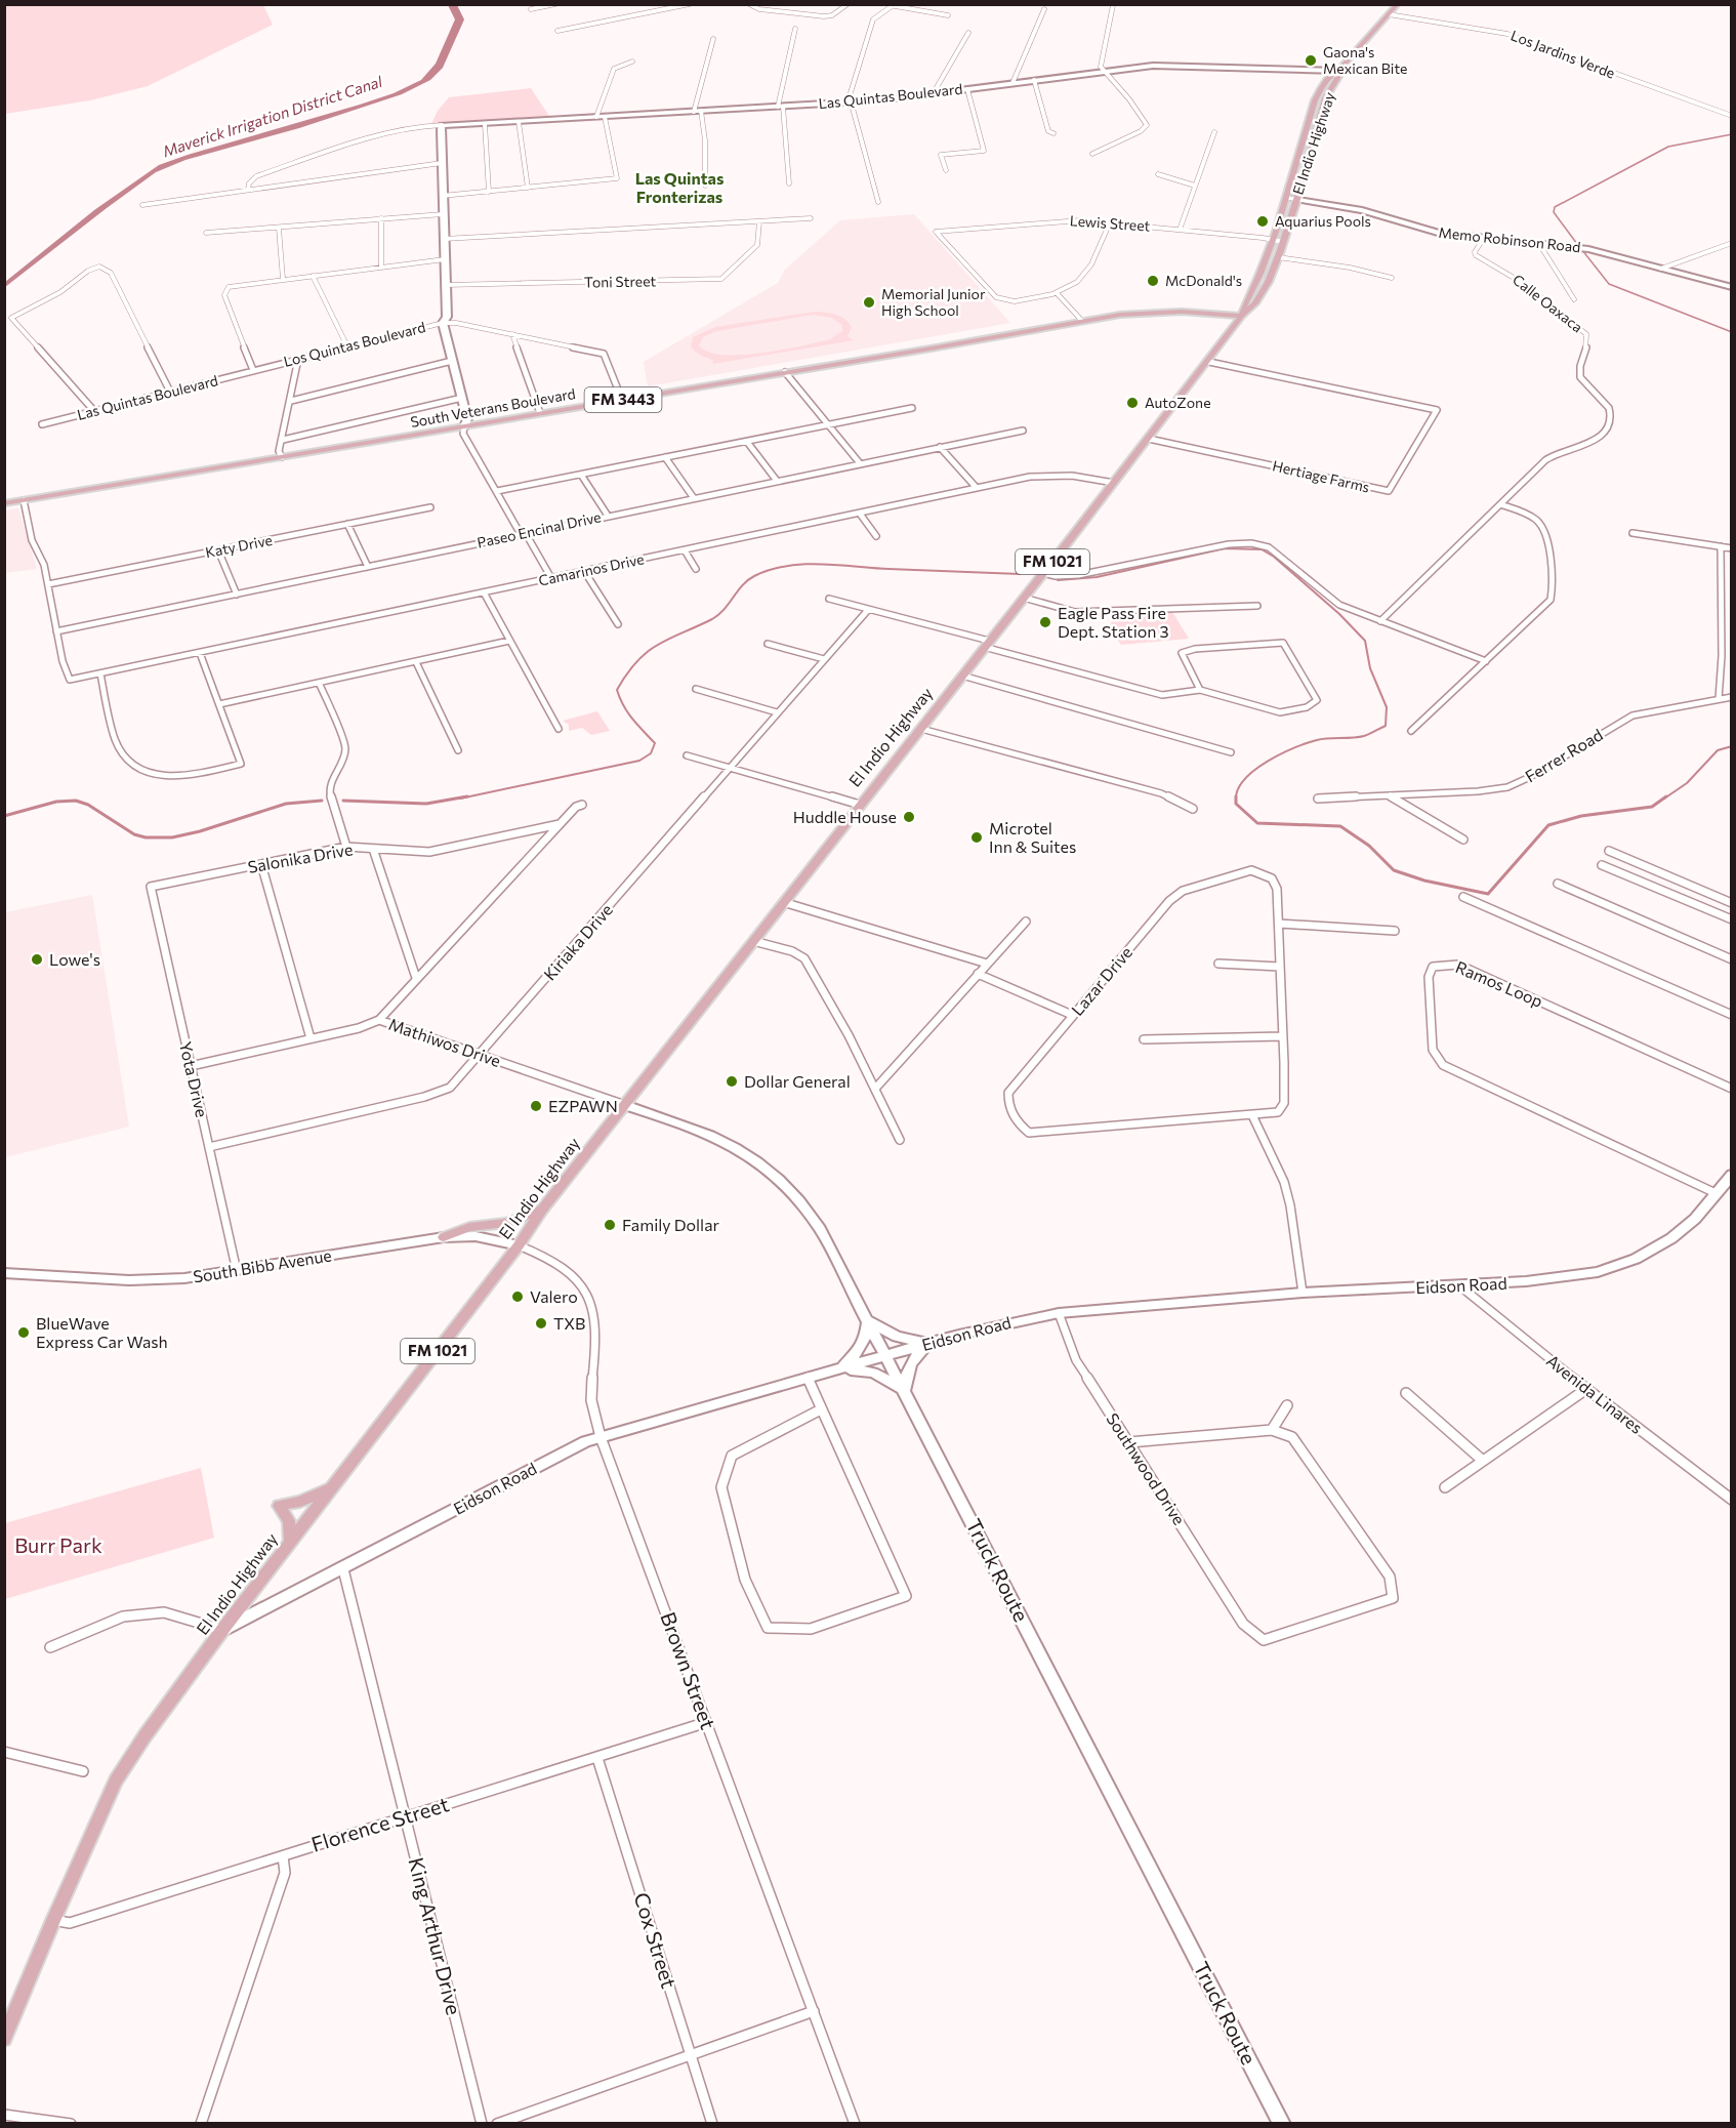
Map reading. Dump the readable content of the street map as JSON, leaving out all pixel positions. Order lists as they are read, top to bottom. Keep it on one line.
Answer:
{"streets":{"main road":["El Indio Highway","FM 3443","South Veterans Boulevard","FM 1021"],"street":["Los Jardins Verde","Las Quintas Boulevard","Lewis Street","Memo Robinson Road","Toni Street","Calle Oaxaca","Los Quintas Boulevard","Hertiage Farms","Paseo Encinal Drive","Katy Drive","Camarinos Drive","Ferrer Road","Salonika Drive","Kiriaka Drive","Lazar Drive","Ramos Loop","Mathiwos Drive","Yota Drive","South Bibb Avenue","Eidson Road","Avenida Linares","Southwood Drive","Truck Route","Brown Street","Florence Street","King Arthur Drive","Cox Street"]},"crossings":[["Los Jardins Verde","El Indio Highway"],["Las Quintas Boulevard","El Indio Highway"],["Las Quintas Boulevard","Los Quintas Boulevard"],["El Indio Highway","Lewis Street"],["El Indio Highway","Memo Robinson Road"],["El Indio Highway","South Veterans Boulevard"],["El Indio Highway","Hertiage Farms"],["El Indio Highway","Camarinos Drive"],["El Indio Highway","Mathiwos Drive"],["El Indio Highway","South Bibb Avenue"],["El Indio Highway","Eidson Road"],["El Indio Highway","Truck Route"],["El Indio Highway","Brown Street"],["El Indio Highway","Florence Street"],["Memo Robinson Road","Calle Oaxaca"],["Toni Street","Los Quintas Boulevard"],["Paseo Encinal Drive","Camarinos Drive"],["Salonika Drive","Yota Drive"],["Kiriaka Drive","Mathiwos Drive"],["Kiriaka Drive","Yota Drive"],["Ramos Loop","Eidson Road"],["Mathiwos Drive","Yota Drive"],["Mathiwos Drive","Truck Route"],["Yota Drive","South Bibb Avenue"],["South Bibb Avenue","Brown Street"],["Eidson Road","Avenida Linares"],["Eidson Road","Southwood Drive"],["Eidson Road","Truck Route"],["Eidson Road","Brown Street"],["Eidson Road","King Arthur Drive"],["Brown Street","Florence Street"],["Florence Street","King Arthur Drive"],["Florence Street","Cox Street"]],"districts":["Las Quintas Fronterizas"],"water":["Maverick Irrigation District Canal"],"parks":["Burr Park"],"places":["Gaona's Mexican Bite","Aquarius Pools","McDonald's","Memorial Junior High School","AutoZone","Eagle Pass Fire Dept. Station 3","Huddle House","Microtel Inn & Suites","Lowe's","Dollar General","EZPAWN","Family Dollar","Valero","TXB","BlueWave Express Car Wash"]}
